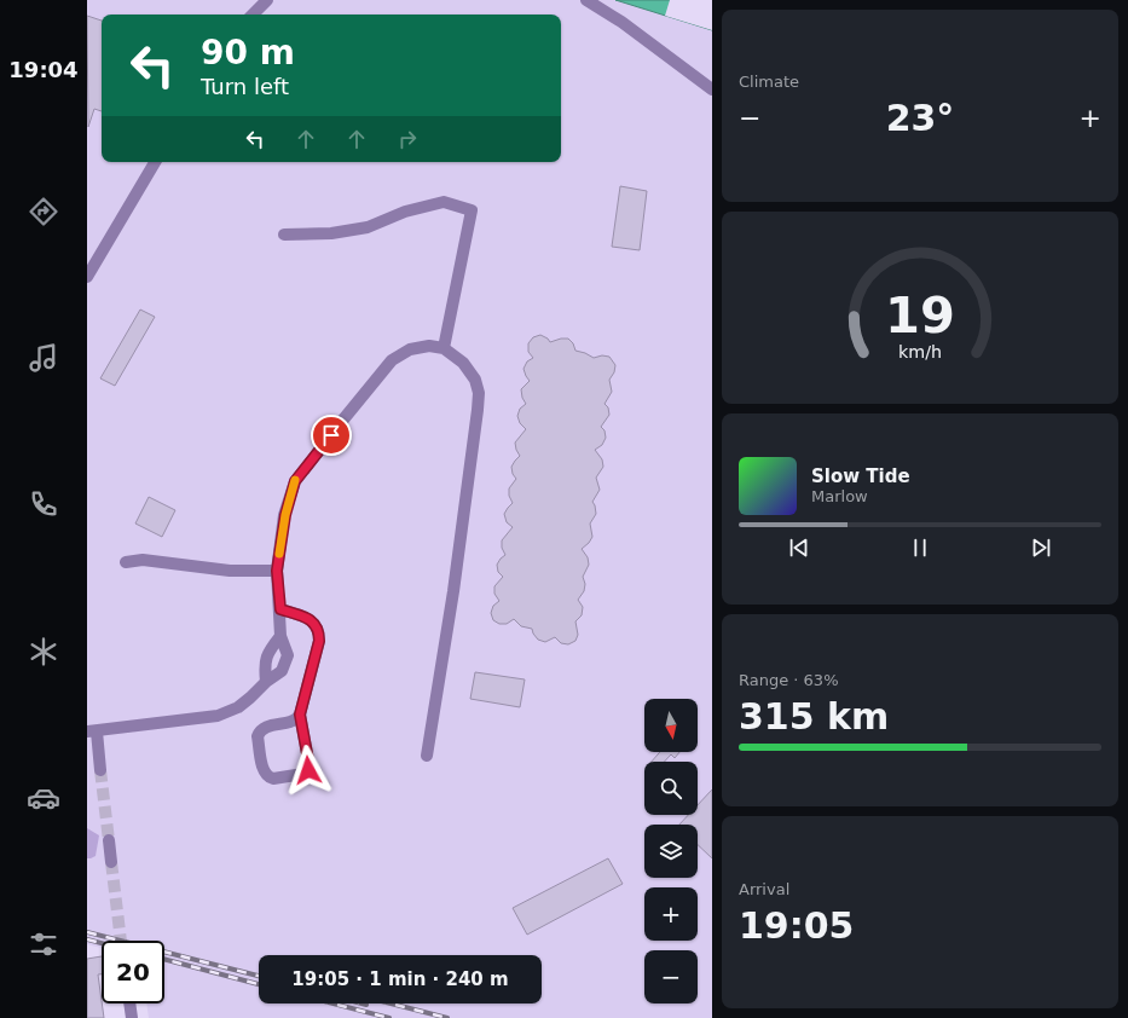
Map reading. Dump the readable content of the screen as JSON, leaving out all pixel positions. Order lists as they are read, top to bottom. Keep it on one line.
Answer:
{"north":"bottom","page":{"tabs":"19:04","tile":["Climate",["Range · 63%","315 km"],["Arrival","19:05"]],"turn":["90 m","Turn left"],"heat":["−","23°","+"],"song":["Slow Tide","Marlow"],"map_buttons":["+","−"],"limit":"20","trip":"19:05 · 1 min · 240 m","gauge":["19","km/h"]}}
